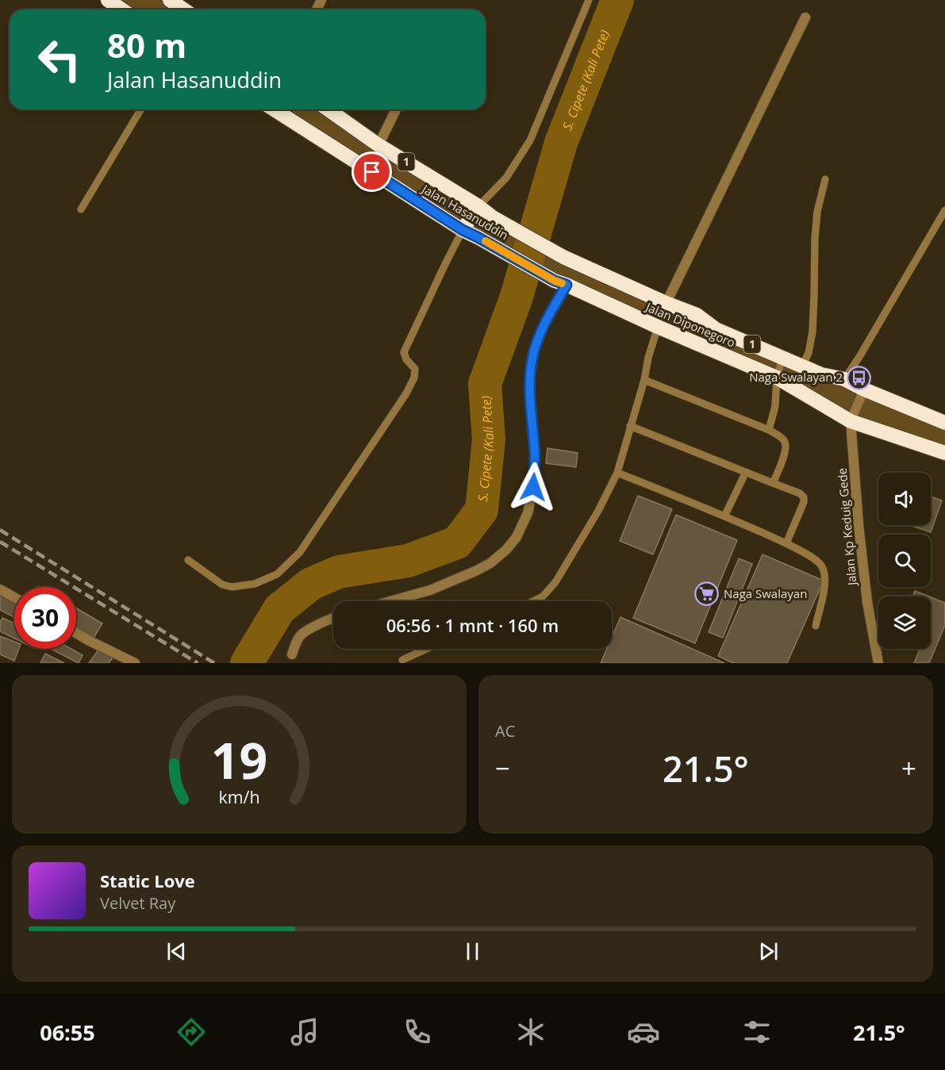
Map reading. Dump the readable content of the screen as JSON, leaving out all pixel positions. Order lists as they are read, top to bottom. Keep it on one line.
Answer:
{"streets":{"highway":["1","Jalan Hasanuddin","Jalan Diponegoro"],"street":["Jalan Kp Keduig Gede"]},"crossings":[["Jalan Hasanuddin","Jalan Diponegoro"],["Jalan Diponegoro","Jalan Kp Keduig Gede"]],"water":["S. Cipete (Kali Pete)"],"places":{"bus stop":["Naga Swalayan 2"],"supermarket":["Naga Swalayan"]},"page":{"turn":["80 m","Jalan Hasanuddin"],"limit":"30","trip":"06:56 · 1 mnt · 160 m","tile":"AC","heat":["−","21.5°","+"],"song":["Static Love","Velvet Ray"],"tabs":["06:55","21.5°"],"gauge":["19","km/h"]}}
